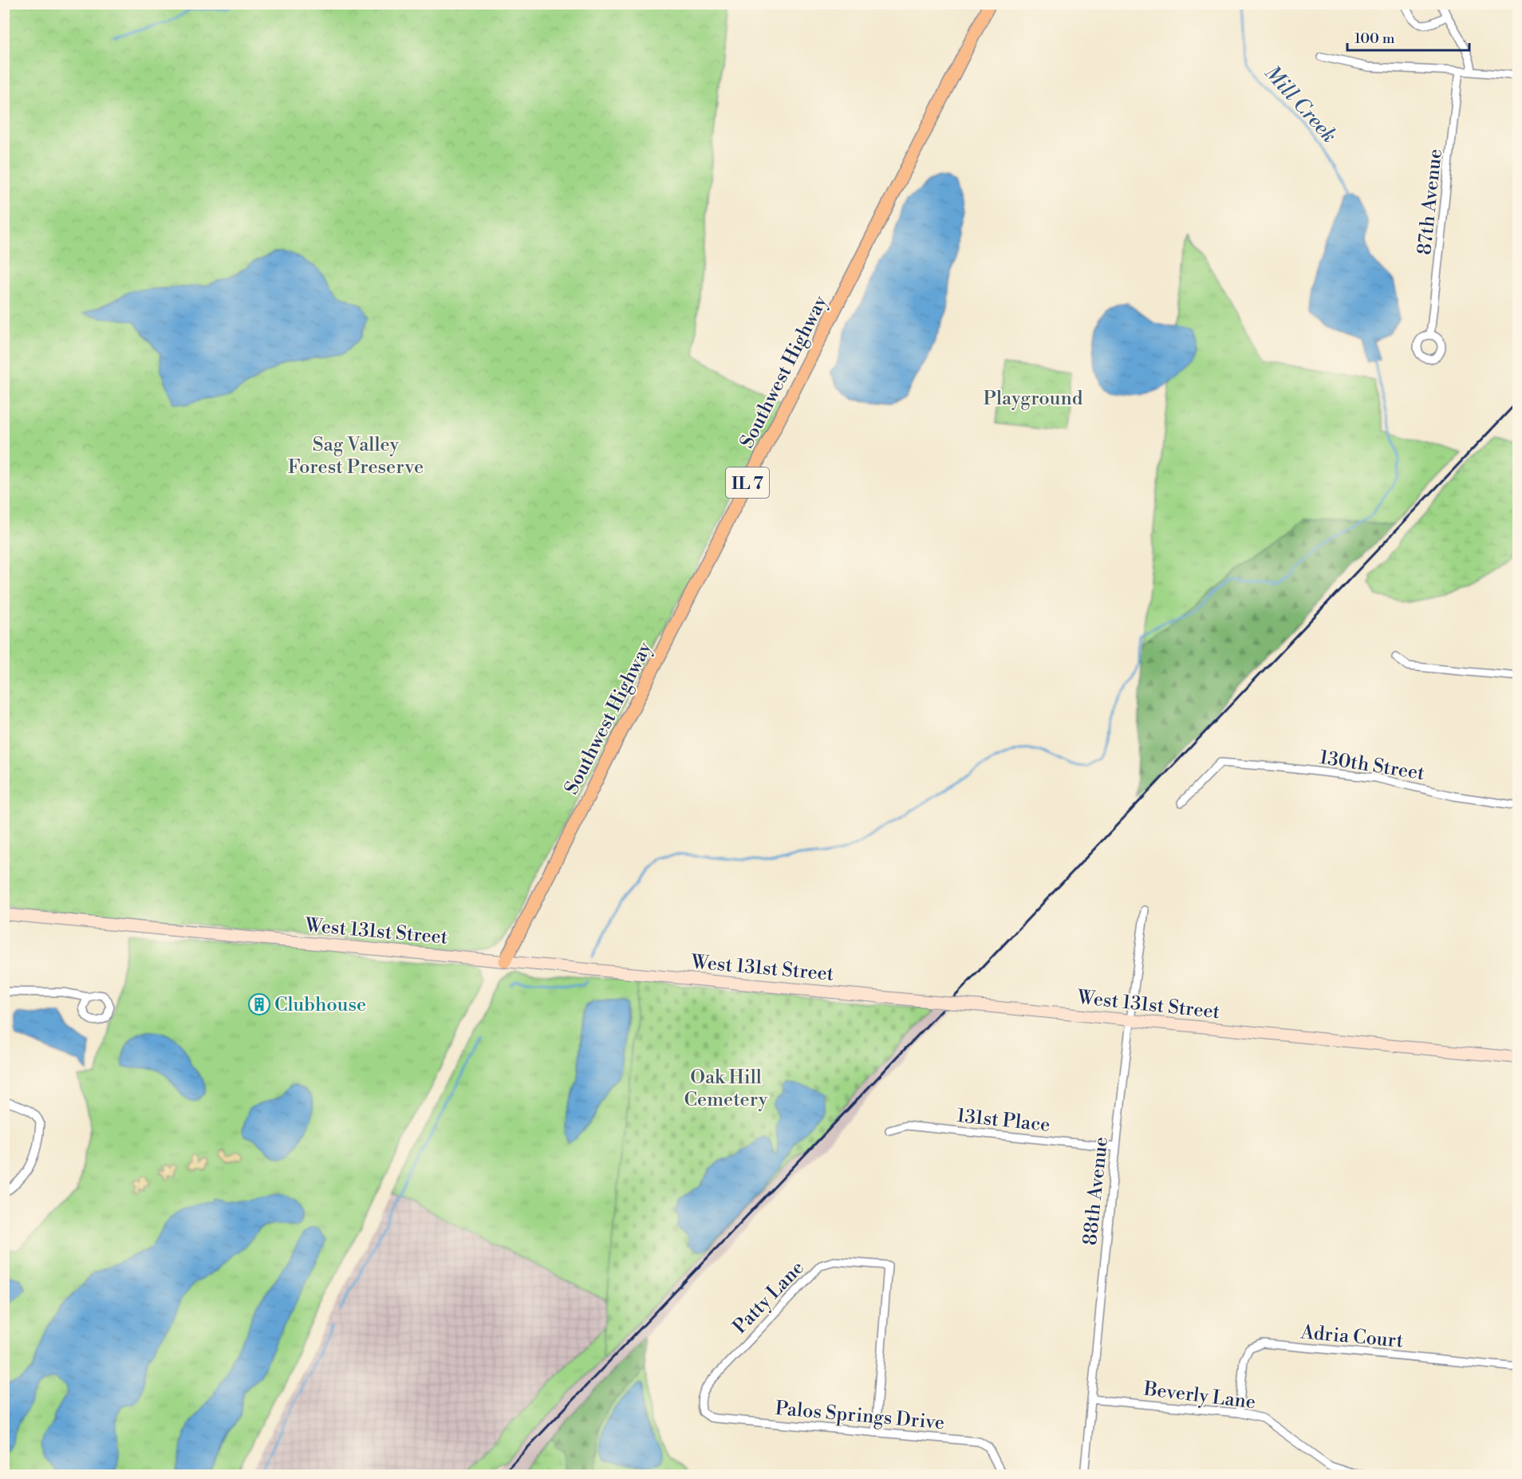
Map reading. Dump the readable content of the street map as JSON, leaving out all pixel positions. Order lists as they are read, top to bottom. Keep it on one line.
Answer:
{"streets":{"main road":["Southwest Highway","IL 7"],"street":["87th Avenue","130th Street","West 131st Street","131st Place","88th Avenue","Patty Lane","Adria Court","Beverly Lane","Palos Springs Drive"]},"crossings":[["Southwest Highway","West 131st Street"],["West 131st Street","88th Avenue"],["131st Place","88th Avenue"],["88th Avenue","Beverly Lane"],["Patty Lane","Palos Springs Drive"],["Adria Court","Beverly Lane"]],"water":["Mill Creek"],"parks":["Playground","Sag Valley Forest Preserve","Oak Hill Cemetery"],"places":{"building":["Clubhouse"]},"scale_bar":"100 m"}
